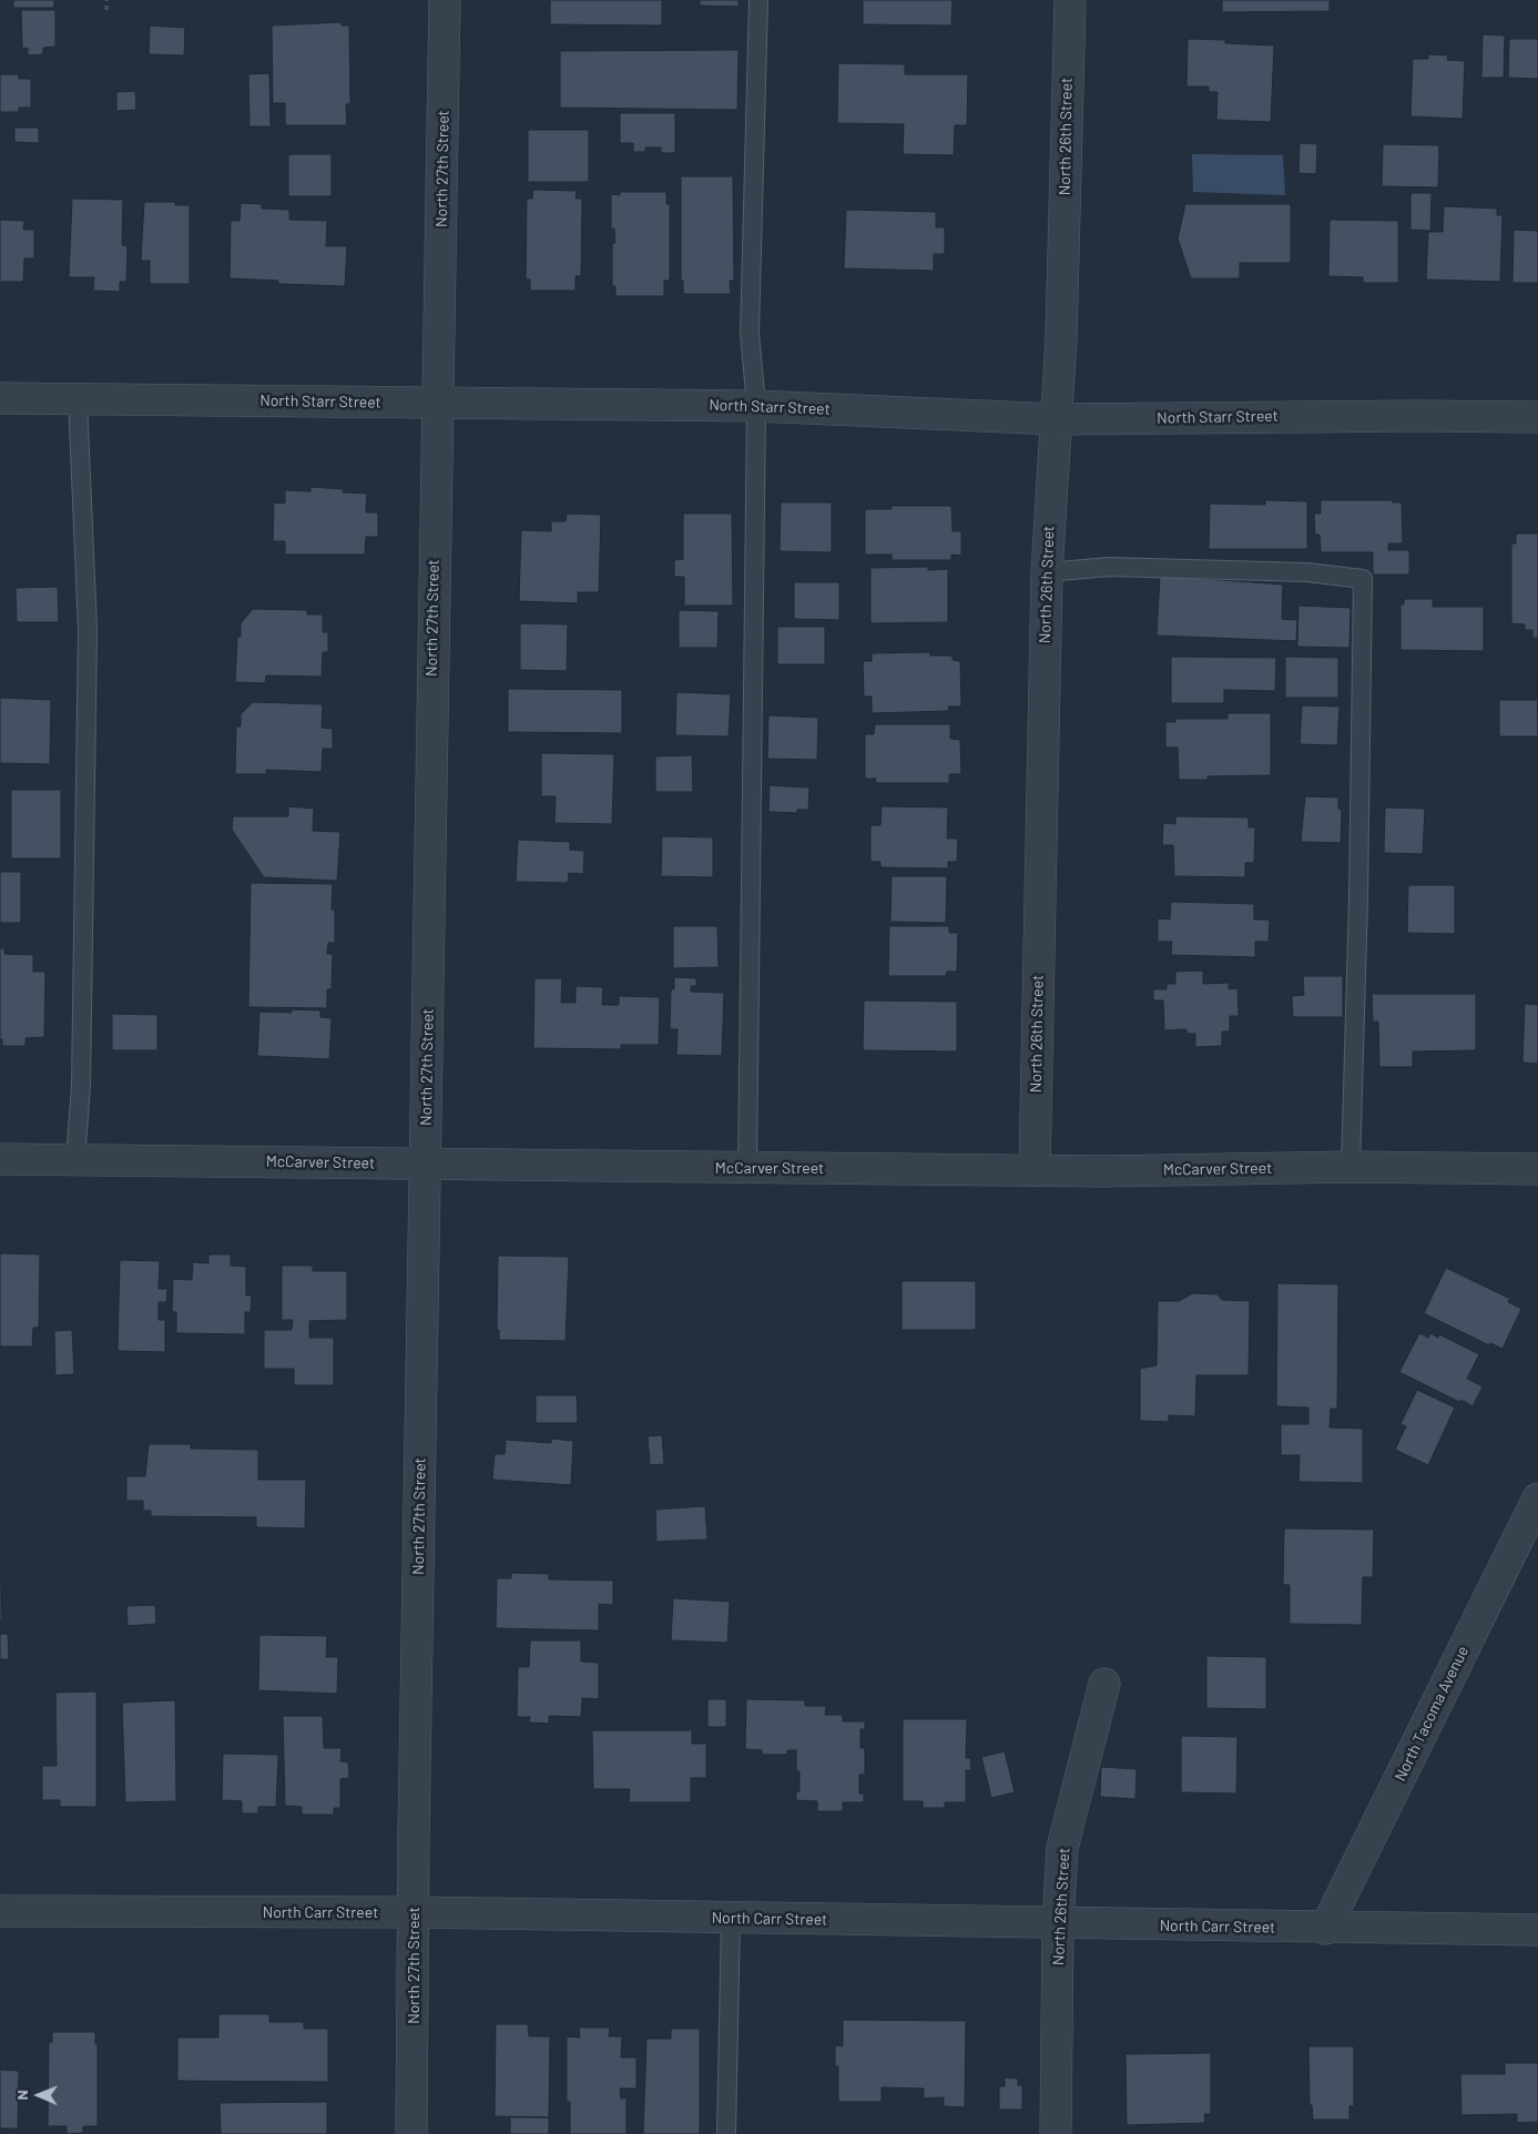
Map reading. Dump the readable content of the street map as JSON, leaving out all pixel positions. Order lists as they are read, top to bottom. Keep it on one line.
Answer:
{"streets":{"street":["North 26th Street","North 27th Street","North Starr Street","McCarver Street","North Tacoma Avenue","North Carr Street"]},"crossings":[["North 26th Street","North Starr Street"],["North 26th Street","McCarver Street"],["North 26th Street","North Carr Street"],["North 27th Street","North Starr Street"],["North 27th Street","McCarver Street"],["North 27th Street","North Carr Street"],["North Tacoma Avenue","North Carr Street"]],"north":"left"}
